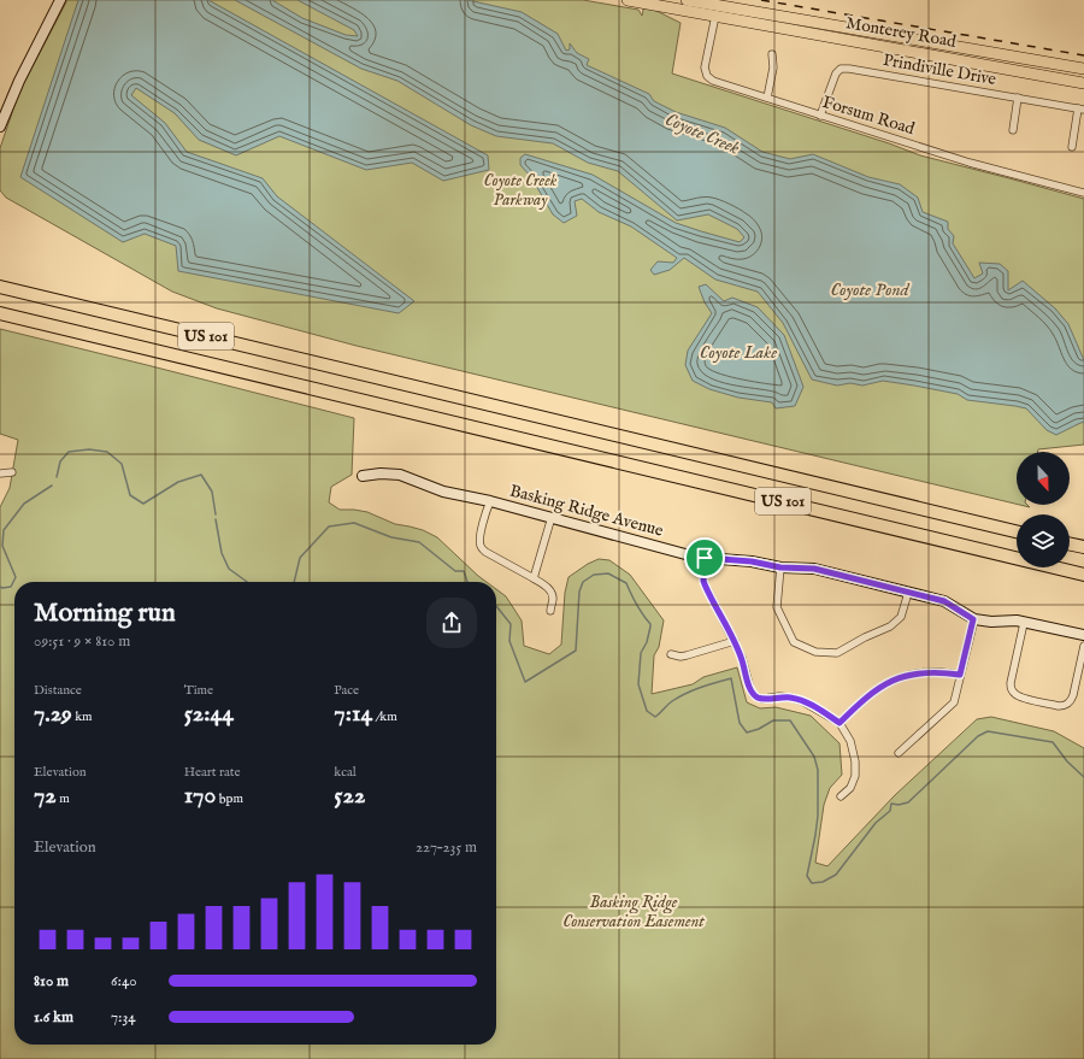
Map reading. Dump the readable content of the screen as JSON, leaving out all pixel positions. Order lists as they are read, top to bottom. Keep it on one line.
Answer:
{"streets":{"highway":["US 101"],"main road":["Monterey Road"],"street":["Prindiville Drive","Forsum Road","Basking Ridge Avenue"]},"crossings":[["Monterey Road","Forsum Road"],["Prindiville Drive","Forsum Road"]],"water":["Coyote Creek","Coyote Pond","Coyote Lake"],"parks":["Coyote Creek Parkway","Basking Ridge Conservation Easement"],"north":"bottom","page":{"heading":["Morning run","09:51 · 9 × 810 m"],"stats":[["Distance","7.29 km"],["Time","52:44"],["Pace","7:14 /km"],["Elevation","72 m"],["Heart rate","170 bpm"],["kcal","522"]],"chart":["Elevation","227–235 m"],"list":[{"name":"810 m","note":"6:40"},{"name":"1.6 km","note":"7:34"}]}}
